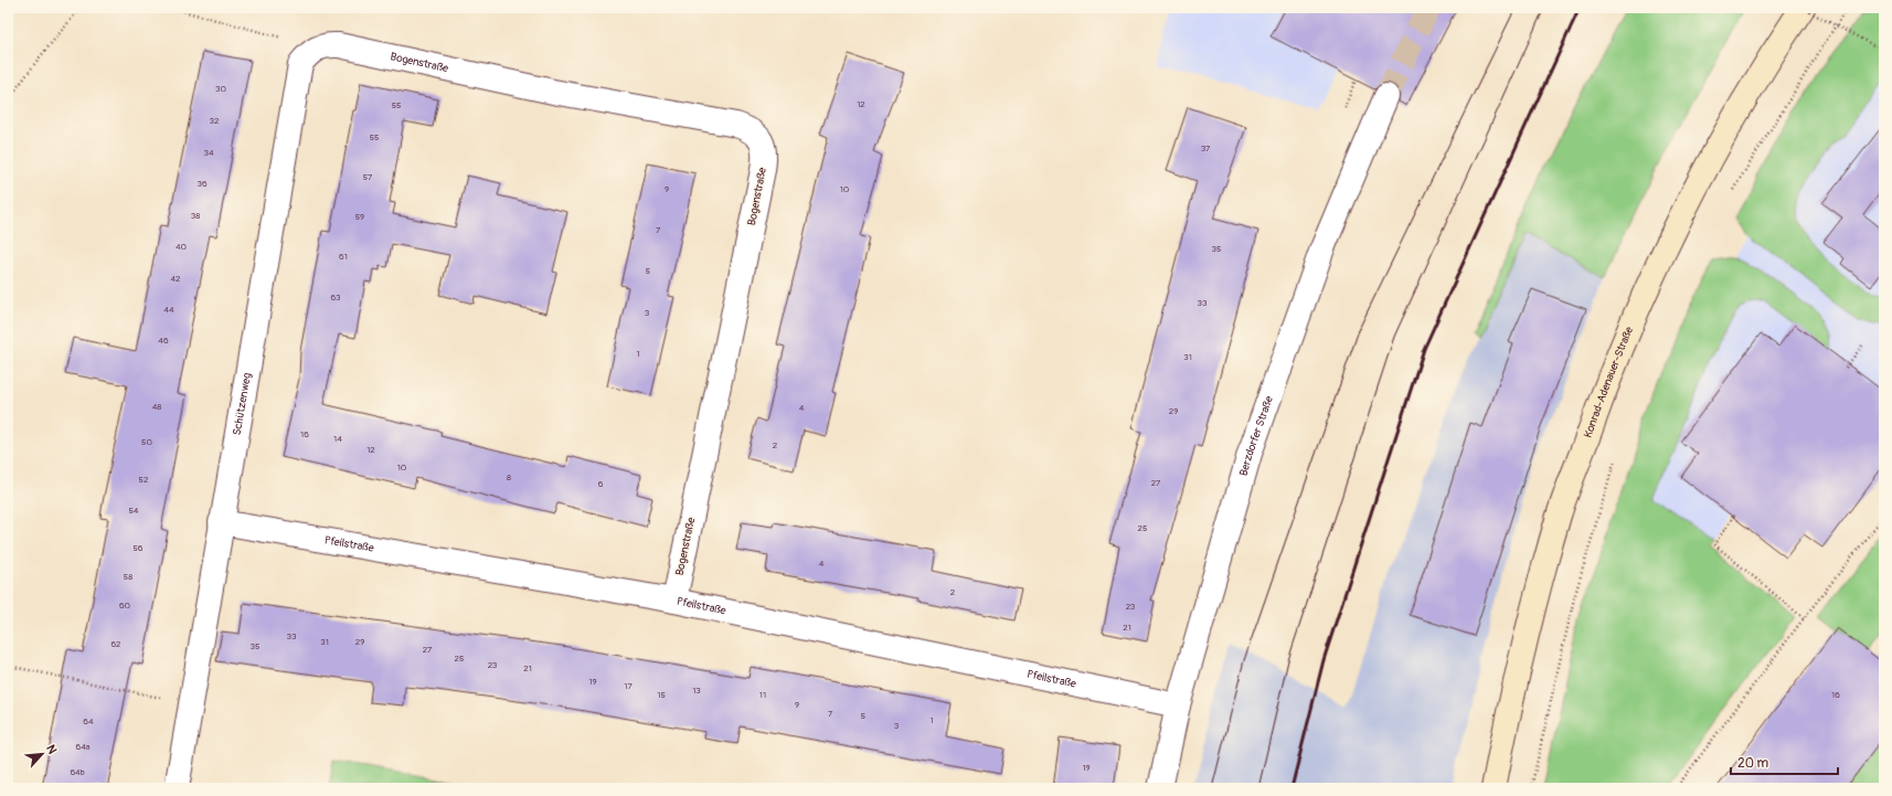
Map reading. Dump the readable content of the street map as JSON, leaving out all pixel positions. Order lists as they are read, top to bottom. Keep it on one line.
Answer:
{"streets":{"main road":["Konrad-Adenauer-Straße"],"street":["Bogenstraße","Schützenweg","Berzdorfer Straße","Pfeilstraße"]},"crossings":[["Bogenstraße","Schützenweg"],["Bogenstraße","Pfeilstraße"],["Schützenweg","Pfeilstraße"],["Berzdorfer Straße","Pfeilstraße"]],"house_numbers":["30","12","55","32","55","37","34","57","36","9","10","38","59","7","40","35","61","5","42","63","33","44","3","46","1","31","48","4","29","16","14","50","2","12","10","8","52","27","6","54","25","56","4","58","2","60","23","21","33","31","29","62","35","27","25","23","21","19","17","13","15","11","16","9","7","5","1","64","3","64a","19","64b"],"scale_bar":"20 m","north":"top right"}
